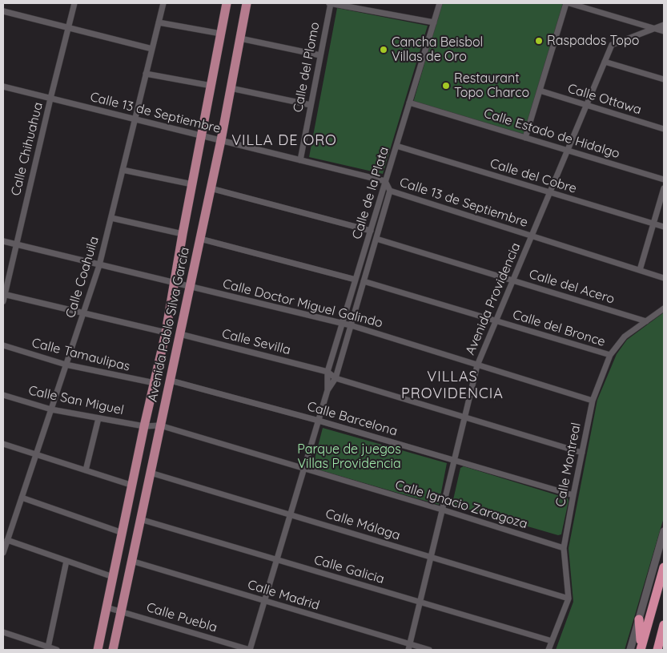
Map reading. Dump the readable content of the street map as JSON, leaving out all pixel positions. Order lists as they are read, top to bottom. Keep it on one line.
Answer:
{"streets":{"main road":["Avenida Pablo Silva García"],"street":["Calle del Plomo","Calle Ottawa","Calle 13 de Septiembre","Calle Estado de Hidalgo","Calle Chihuahua","Calle del Cobre","Calle de la Plata","Calle Coahuila","Calle del Acero","Avenida Providencia","Calle Doctor Miguel Galindo","Calle del Bronce","Calle Sevilla","Calle Tamaulipas","Calle San Miguel","Calle Barcelona","Calle Montreal","Calle Ignacio Zaragoza","Calle Málaga","Calle Galicia","Calle Madrid","Calle Puebla"]},"crossings":[["Calle del Plomo","Calle 13 de Septiembre"],["Calle Ottawa","Avenida Providencia"],["Calle 13 de Septiembre","Calle Chihuahua"],["Calle 13 de Septiembre","Calle de la Plata"],["Calle 13 de Septiembre","Calle Coahuila"],["Calle 13 de Septiembre","Avenida Providencia"],["Calle 13 de Septiembre","Avenida Pablo Silva García"],["Calle Estado de Hidalgo","Calle de la Plata"],["Calle Estado de Hidalgo","Avenida Providencia"],["Calle Chihuahua","Calle Doctor Miguel Galindo"],["Calle del Cobre","Calle de la Plata"],["Calle del Cobre","Avenida Providencia"],["Calle de la Plata","Calle del Acero"],["Calle de la Plata","Calle Doctor Miguel Galindo"],["Calle de la Plata","Calle del Bronce"],["Calle de la Plata","Calle Sevilla"],["Calle de la Plata","Calle Barcelona"],["Calle de la Plata","Calle Ignacio Zaragoza"],["Calle de la Plata","Calle Málaga"],["Calle de la Plata","Calle Galicia"],["Calle de la Plata","Calle Madrid"],["Calle de la Plata","Calle Puebla"],["Calle Coahuila","Calle Doctor Miguel Galindo"],["Calle Coahuila","Calle Tamaulipas"],["Calle Coahuila","Calle San Miguel"],["Calle del Acero","Avenida Providencia"],["Calle del Acero","Calle Montreal"],["Avenida Providencia","Calle Doctor Miguel Galindo"],["Avenida Providencia","Calle del Bronce"],["Avenida Providencia","Calle Barcelona"],["Avenida Providencia","Calle Ignacio Zaragoza"],["Avenida Providencia","Calle Málaga"],["Avenida Providencia","Calle Galicia"],["Avenida Providencia","Calle Madrid"],["Calle Doctor Miguel Galindo","Avenida Pablo Silva García"],["Calle Doctor Miguel Galindo","Calle Montreal"],["Avenida Pablo Silva García","Calle Sevilla"],["Avenida Pablo Silva García","Calle Tamaulipas"],["Avenida Pablo Silva García","Calle San Miguel"],["Avenida Pablo Silva García","Calle Barcelona"],["Avenida Pablo Silva García","Calle Ignacio Zaragoza"],["Avenida Pablo Silva García","Calle Málaga"],["Avenida Pablo Silva García","Calle Galicia"],["Avenida Pablo Silva García","Calle Madrid"],["Avenida Pablo Silva García","Calle Puebla"],["Calle del Bronce","Calle Montreal"],["Calle San Miguel","Calle Ignacio Zaragoza"],["Calle Barcelona","Calle Montreal"],["Calle Montreal","Calle Ignacio Zaragoza"],["Calle Montreal","Calle Málaga"],["Calle Montreal","Calle Galicia"]],"districts":["VILLA DE ORO","VILLAS PROVIDENCIA"],"parks":["Parque de juegos Villas Providencia"],"places":["Raspados Topo","Cancha Beisbol Villas de Oro","Restaurant Topo Charco"]}
